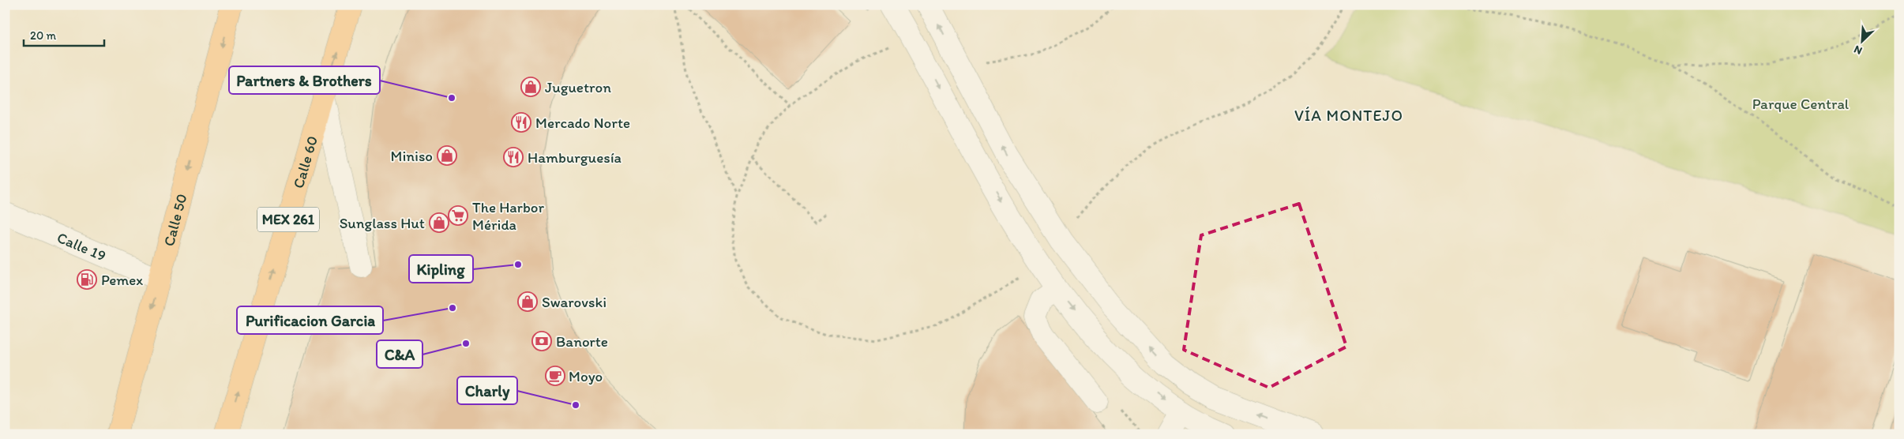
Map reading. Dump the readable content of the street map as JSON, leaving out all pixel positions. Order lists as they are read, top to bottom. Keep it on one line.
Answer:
{"streets":{"main road":["Calle 60","Calle 50","MEX 261"],"street":["Calle 19"]},"crossings":[["Calle 50","Calle 19"]],"one_way":["Calle 60","Calle 50"],"districts":["VÍA MONTEJO"],"parks":["Parque Central"],"places":{"shop":["Juguetron","Miniso","Sunglass Hut","Swarovski"],"other":["Partners & Brothers","Kipling","Purificacion Garcia","C&A","Charly"],"restaurant":["Mercado Norte","Hamburguesía"],"supermarket":["The Harbor Mérida"],"fuel station":["Pemex"],"bank":["Banorte"],"cafe":["Moyo"]},"scale_bar":"20 m","north":"bottom left"}
